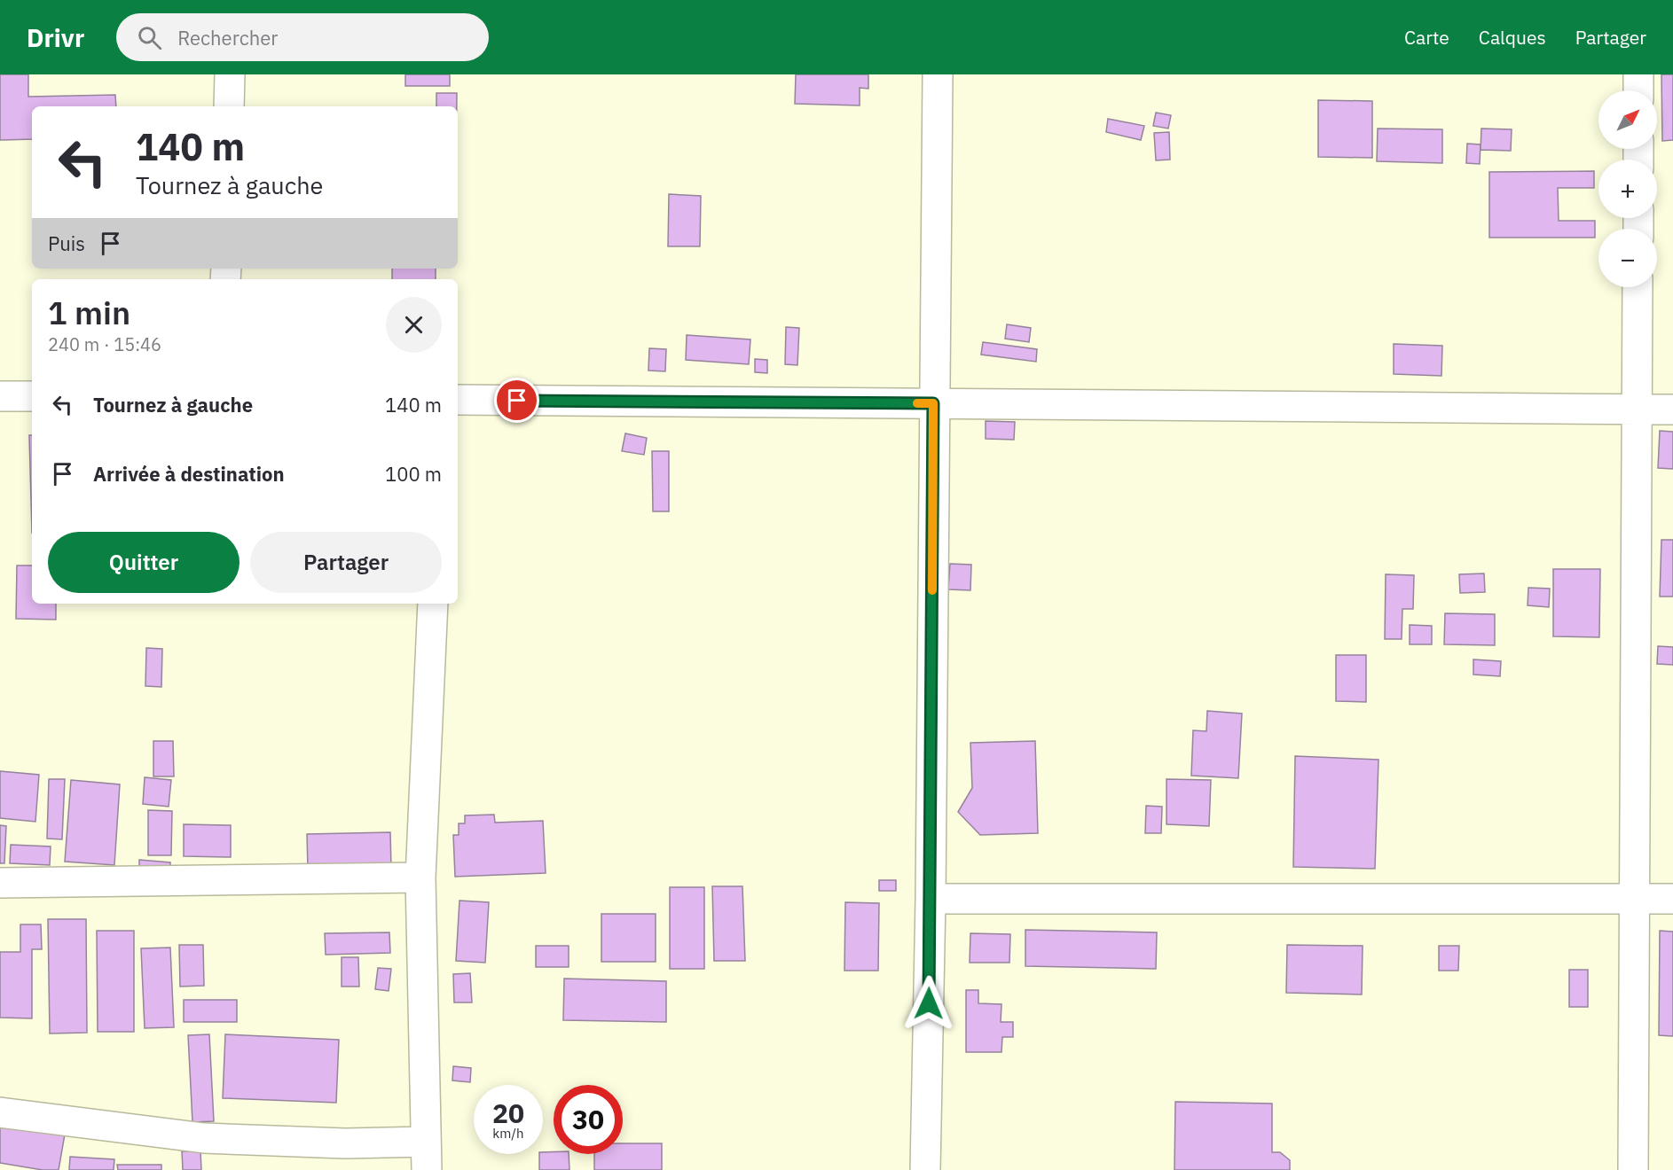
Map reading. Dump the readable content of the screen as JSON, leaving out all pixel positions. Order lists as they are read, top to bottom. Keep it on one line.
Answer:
{"north":"top right","page":{"header":"Drivr","search":"Rechercher","nav":["Carte","Calques","Partager"],"map_buttons":["+","−"],"turn":["140 m","Tournez à gauche"],"then":"Puis","heading":["1 min","240 m · 15:46"],"list":[{"name":"Tournez à gauche","value":"140 m"},{"name":"Arrivée à destination","value":"100 m"}],"buttons":["Quitter","Partager"],"speed":"20 km/h","limit":"30"}}
